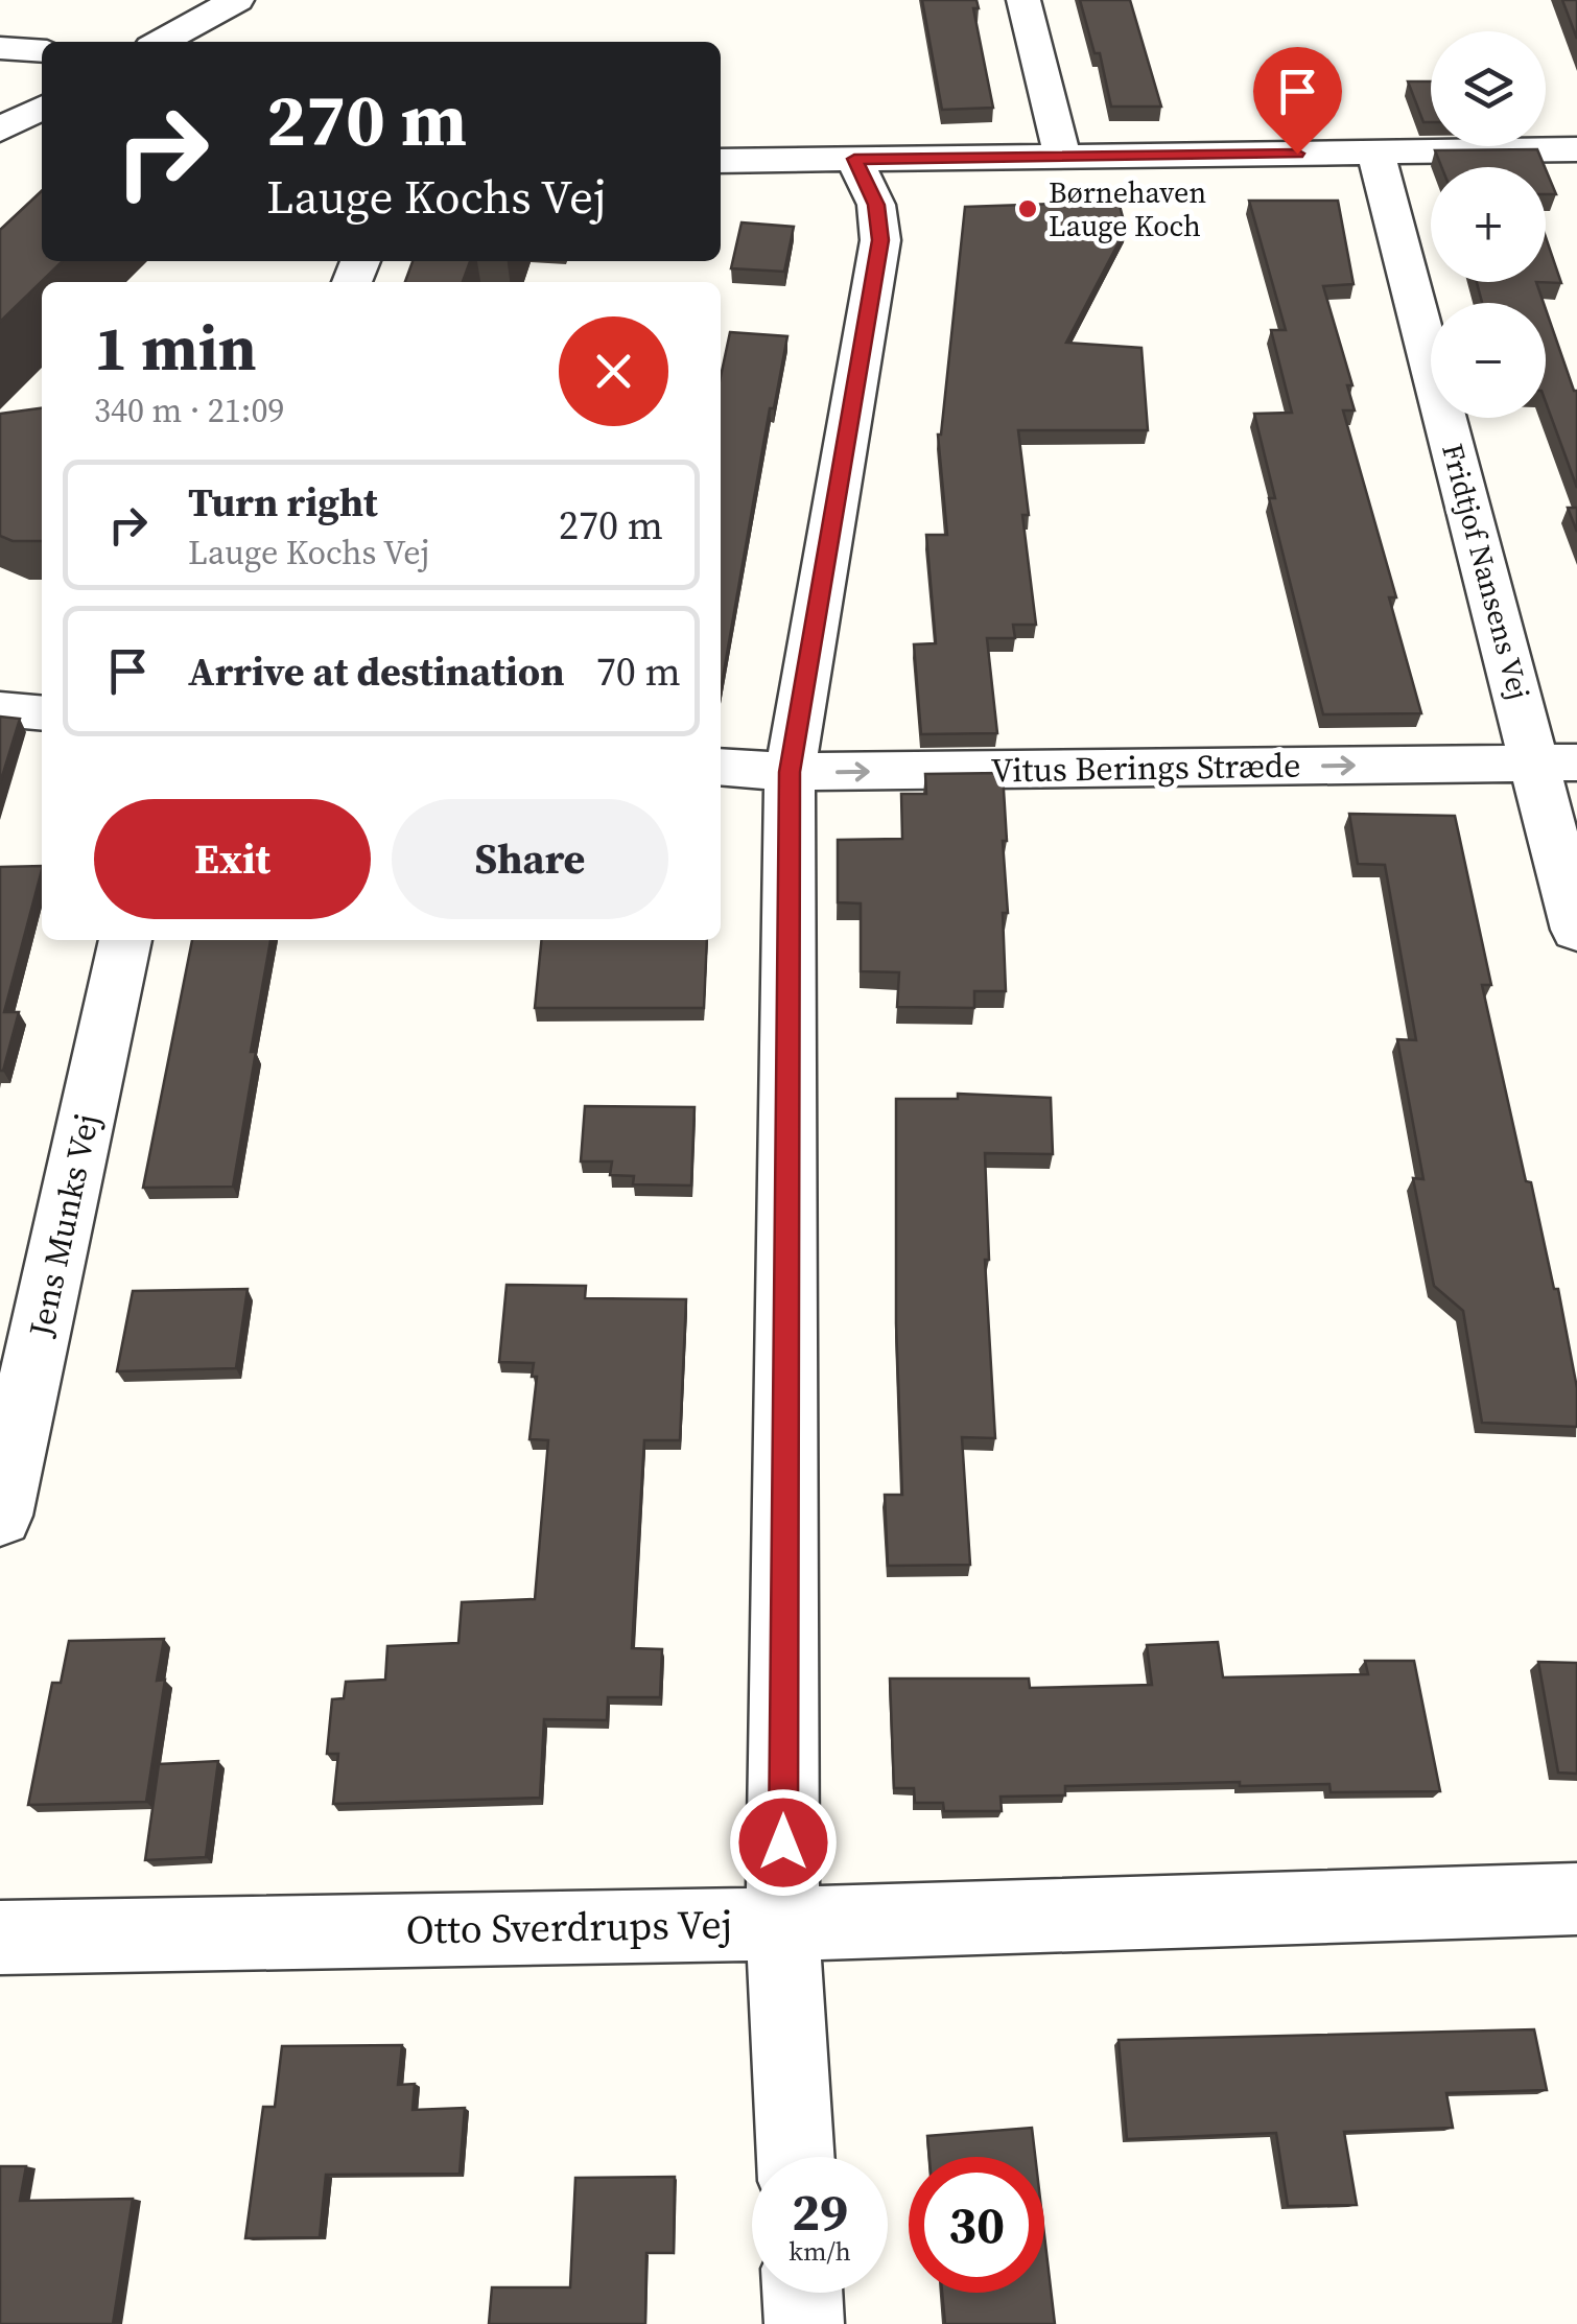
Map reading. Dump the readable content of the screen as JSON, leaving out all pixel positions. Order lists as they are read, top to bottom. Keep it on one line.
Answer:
{"streets":{"street":["Fridtjof Nansens Vej","Vitus Berings Stræde","Jens Munks Vej","Otto Sverdrups Vej"]},"crossings":[["Fridtjof Nansens Vej","Vitus Berings Stræde"]],"one_way":["Vitus Berings Stræde"],"places":["Børnehaven Lauge Koch"],"page":{"map_buttons":["+","−"],"turn":["270 m","Lauge Kochs Vej"],"heading":["1 min","340 m · 21:09"],"list":[{"name":"Turn right","note":"Lauge Kochs Vej","value":"270 m"},{"name":"Arrive at destination","value":"70 m"}],"buttons":["Exit","Share"],"speed":"29 km/h","limit":"30"}}
